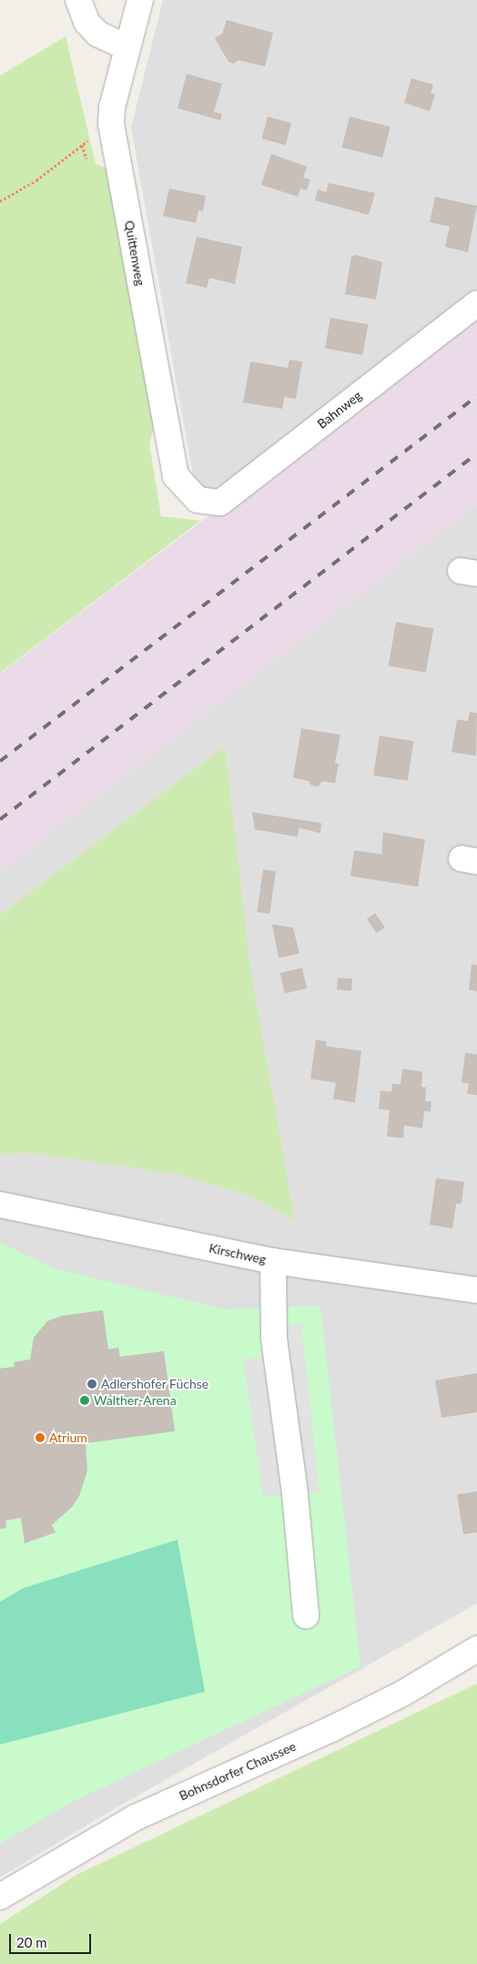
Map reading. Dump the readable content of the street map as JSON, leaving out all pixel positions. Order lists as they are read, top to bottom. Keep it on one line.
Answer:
{"streets":{"street":["Quittenweg","Bahnweg","Kirschweg","Bohnsdorfer Chaussee"]},"crossings":[["Quittenweg","Bahnweg"]],"places":["Adlershofer Füchse","Walther-Arena","Atrium"],"scale_bar":"20 m"}
